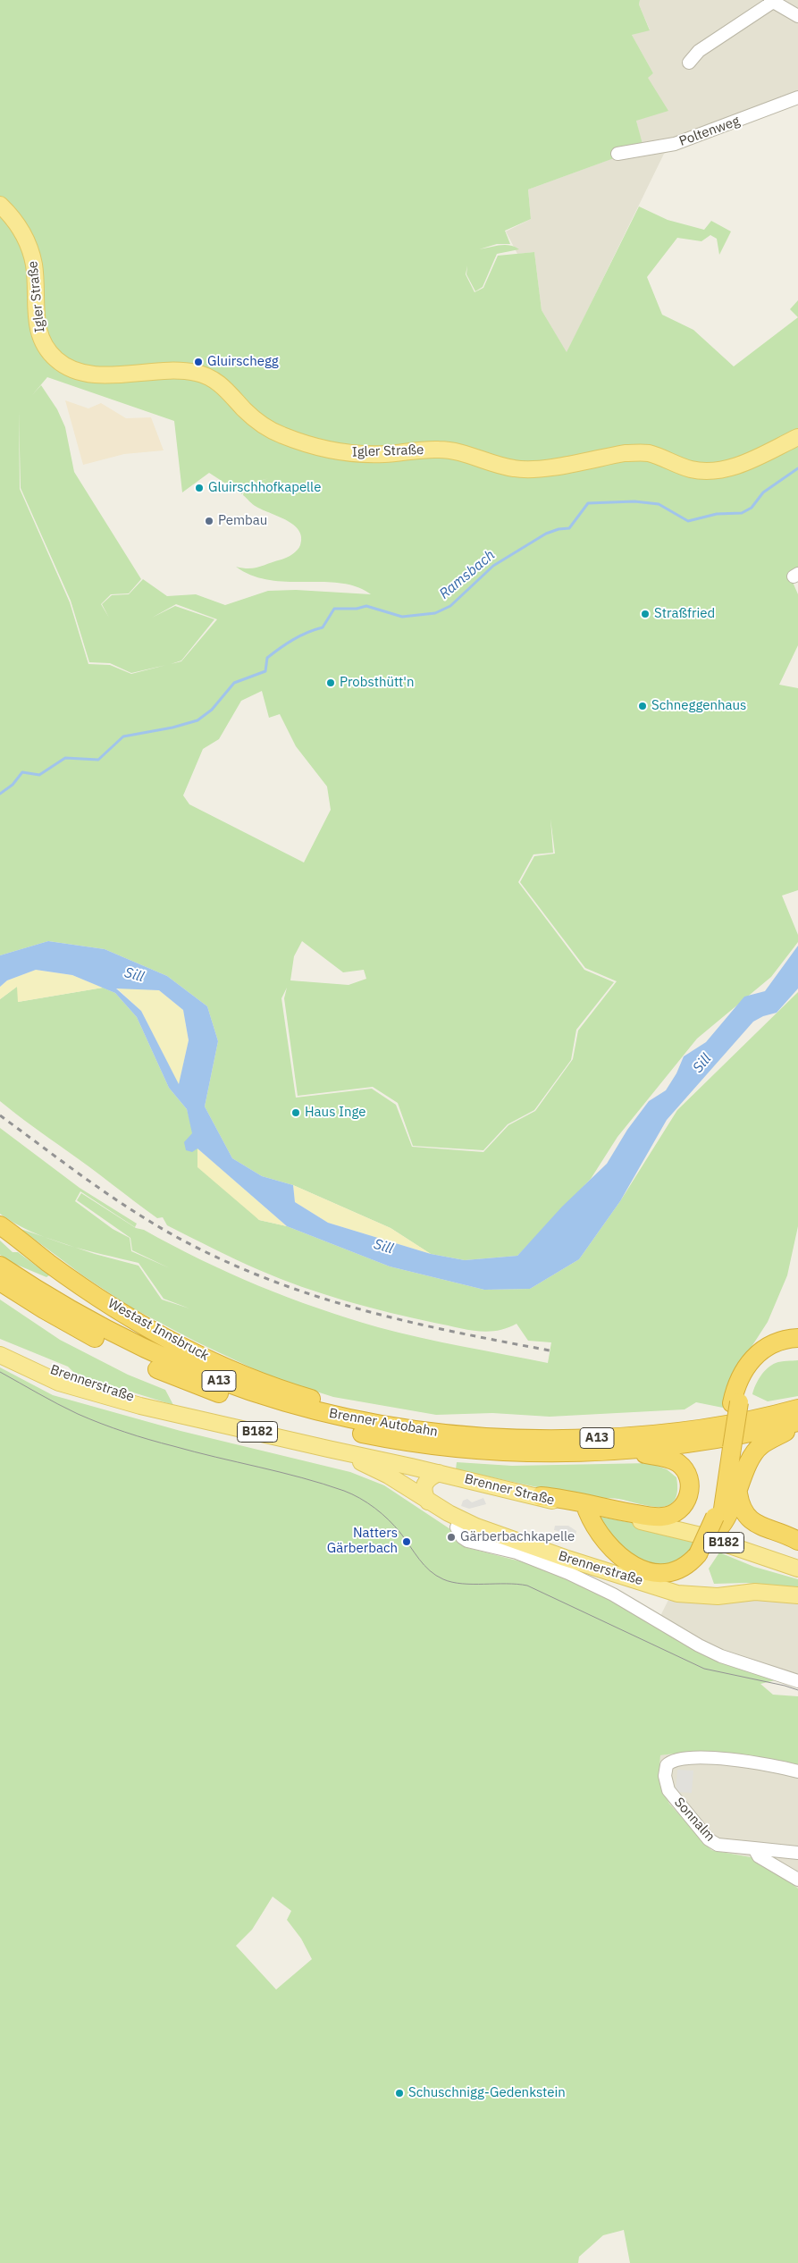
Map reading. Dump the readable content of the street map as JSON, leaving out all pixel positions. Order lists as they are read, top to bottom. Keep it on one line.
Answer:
{"streets":{"highway":["Westast Innsbruck","A13","Brenner Autobahn"],"main road":["Igler Straße","Brennerstraße","B182","Brenner Straße"],"street":["Poltenweg","Sonnalm"]},"crossings":[["Westast Innsbruck","Brenner Autobahn"],["Brennerstraße","B182"],["Brennerstraße","Brenner Straße"],["B182","Brenner Straße"]],"water":["Ramsbach","Sill"],"places":["Gluirschegg","Gluirschhofkapelle","Pembau","Straßfried","Probsthütt'n","Schneggenhaus","Haus Inge","Gärberbachkapelle","Natters Gärberbach","Schuschnigg-Gedenkstein"]}
